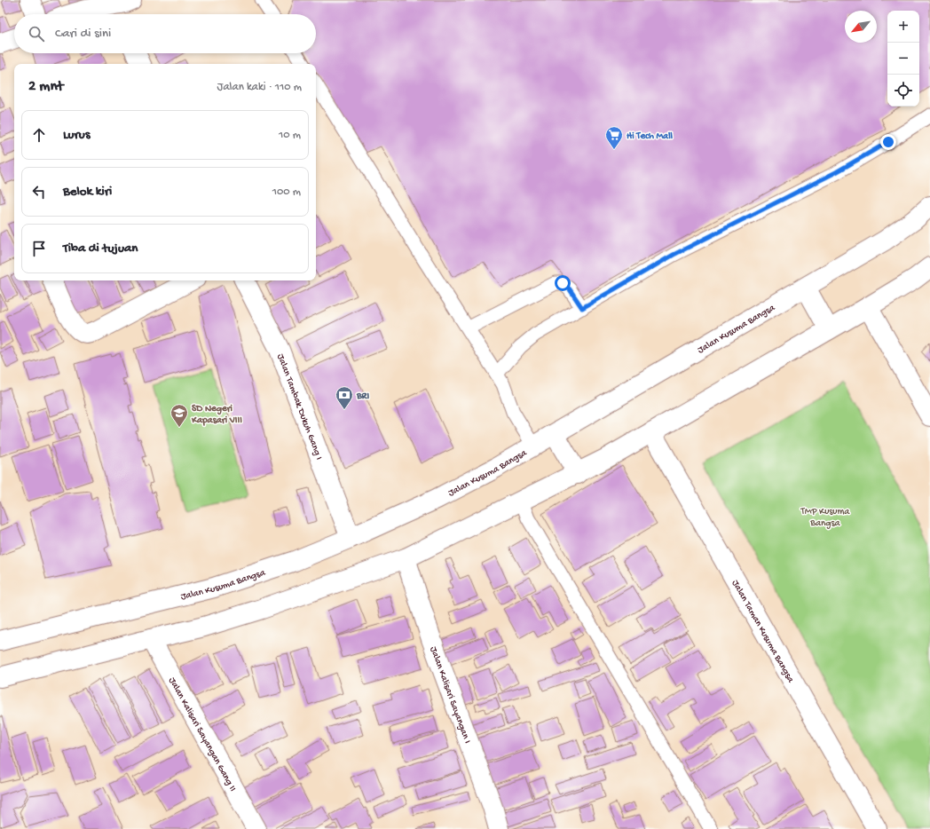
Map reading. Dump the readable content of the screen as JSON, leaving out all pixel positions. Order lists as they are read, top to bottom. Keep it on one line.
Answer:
{"streets":{"main road":["Jalan Kusuma Bangsa","Jalan Tambak Dukuh Gang I","Jalan Taman Kusuma Bangsa","Jalan Kalisari Sayangan I","Jalan Kalisari Sayangan Gang II"]},"crossings":[["Jalan Kusuma Bangsa","Jalan Tambak Dukuh Gang I"]],"parks":["TMP Kusuma Bangsa"],"places":{"supermarket":["Hi Tech Mall"],"bank":["BRI"],"school or university":["SD Negeri Kapasari VIII"]},"north":"bottom left","page":{"map_buttons":["+","−"],"search":"Cari di sini","heading":["2 mnt","Jalan kaki · 110 m"],"list":[["Lurus","10 m"],["Belok kiri","100 m"],"Tiba di tujuan"]}}
